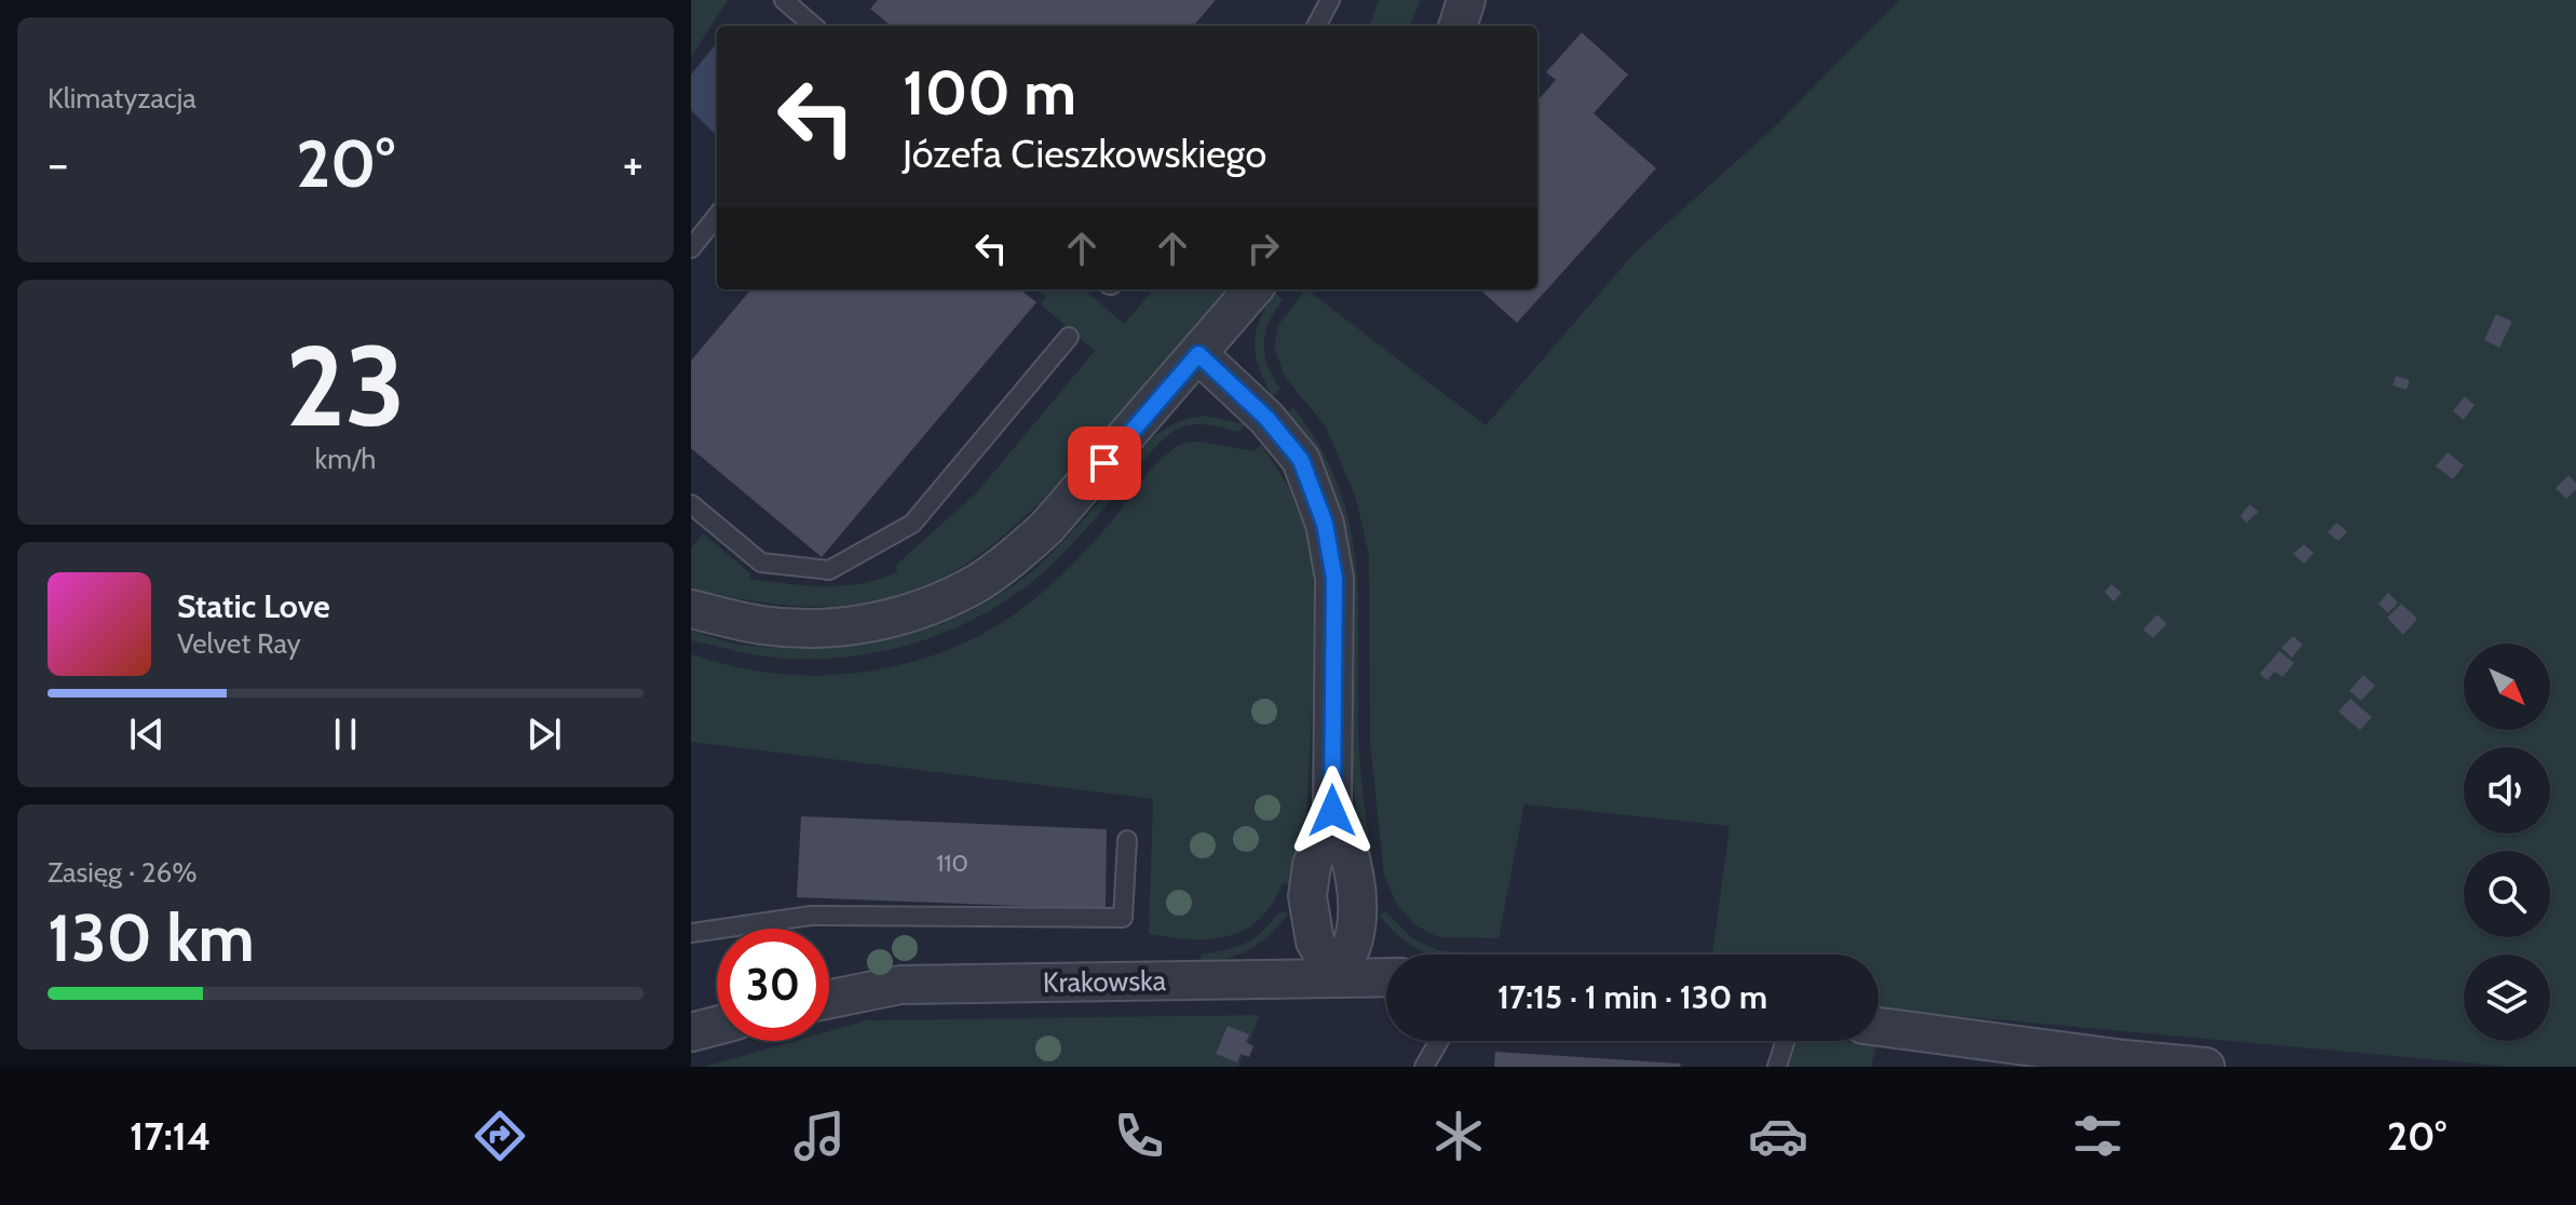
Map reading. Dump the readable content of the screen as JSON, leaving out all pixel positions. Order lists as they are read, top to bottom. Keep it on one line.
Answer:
{"streets":{"street":["Krakowska"]},"house_numbers":["110"],"north":"bottom right","page":{"tile":["Klimatyzacja",["23","km/h"],["Zasięg · 26%","130 km"]],"turn":["100 m","Józefa Cieszkowskiego"],"heat":["−","20°","+"],"song":["Static Love","Velvet Ray"],"limit":"30","trip":"17:15 · 1 min · 130 m","tabs":["17:14","20°"]}}
